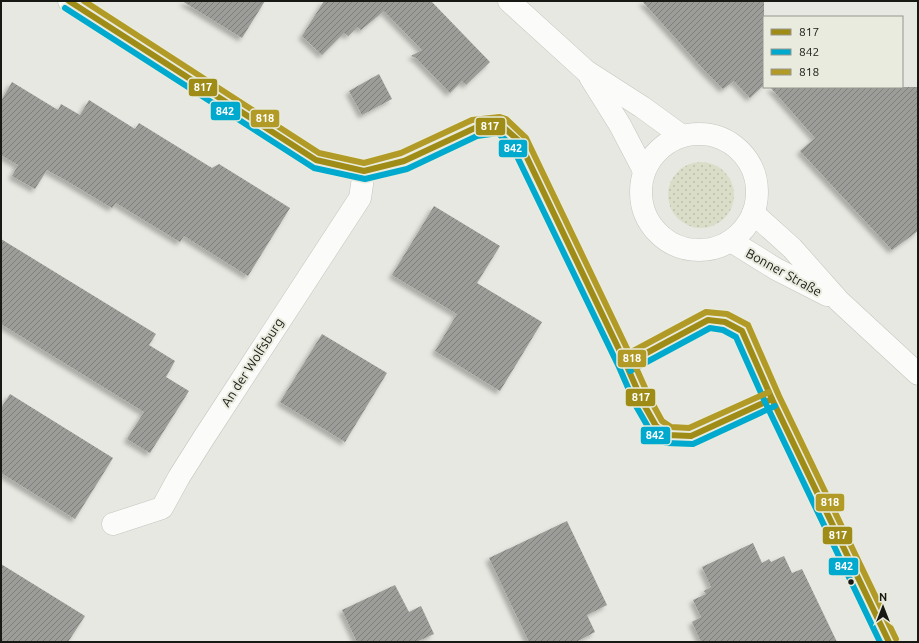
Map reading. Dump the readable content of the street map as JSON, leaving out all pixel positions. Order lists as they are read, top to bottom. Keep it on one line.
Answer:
{"streets":{"street":["Bonner Straße","An der Wolfsburg"]},"lines":["transit line 817","transit line 818","transit line 842"],"legend":["817","842","818"],"north":"top"}
